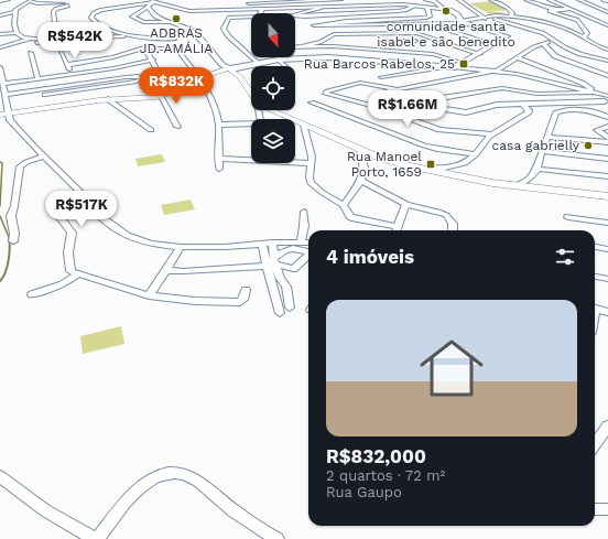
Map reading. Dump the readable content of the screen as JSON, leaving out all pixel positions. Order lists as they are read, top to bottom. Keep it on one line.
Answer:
{"places":{"other":["comunidade santa isabel e são benedito","ADBRÁS JD. AMÁLIA","casa gabrielly"],"transit":["Rua Barcos Rabelos, 25","Rua Manoel Porto, 1659"]},"north":"bottom","page":{"price":["R$542K","R$832K","R$1.66M","R$517K"],"heading":"4 imóveis","list":[{"name":"R$832,000","note":"2 quartos · 72 m² · Rua Gaupo"}]}}
